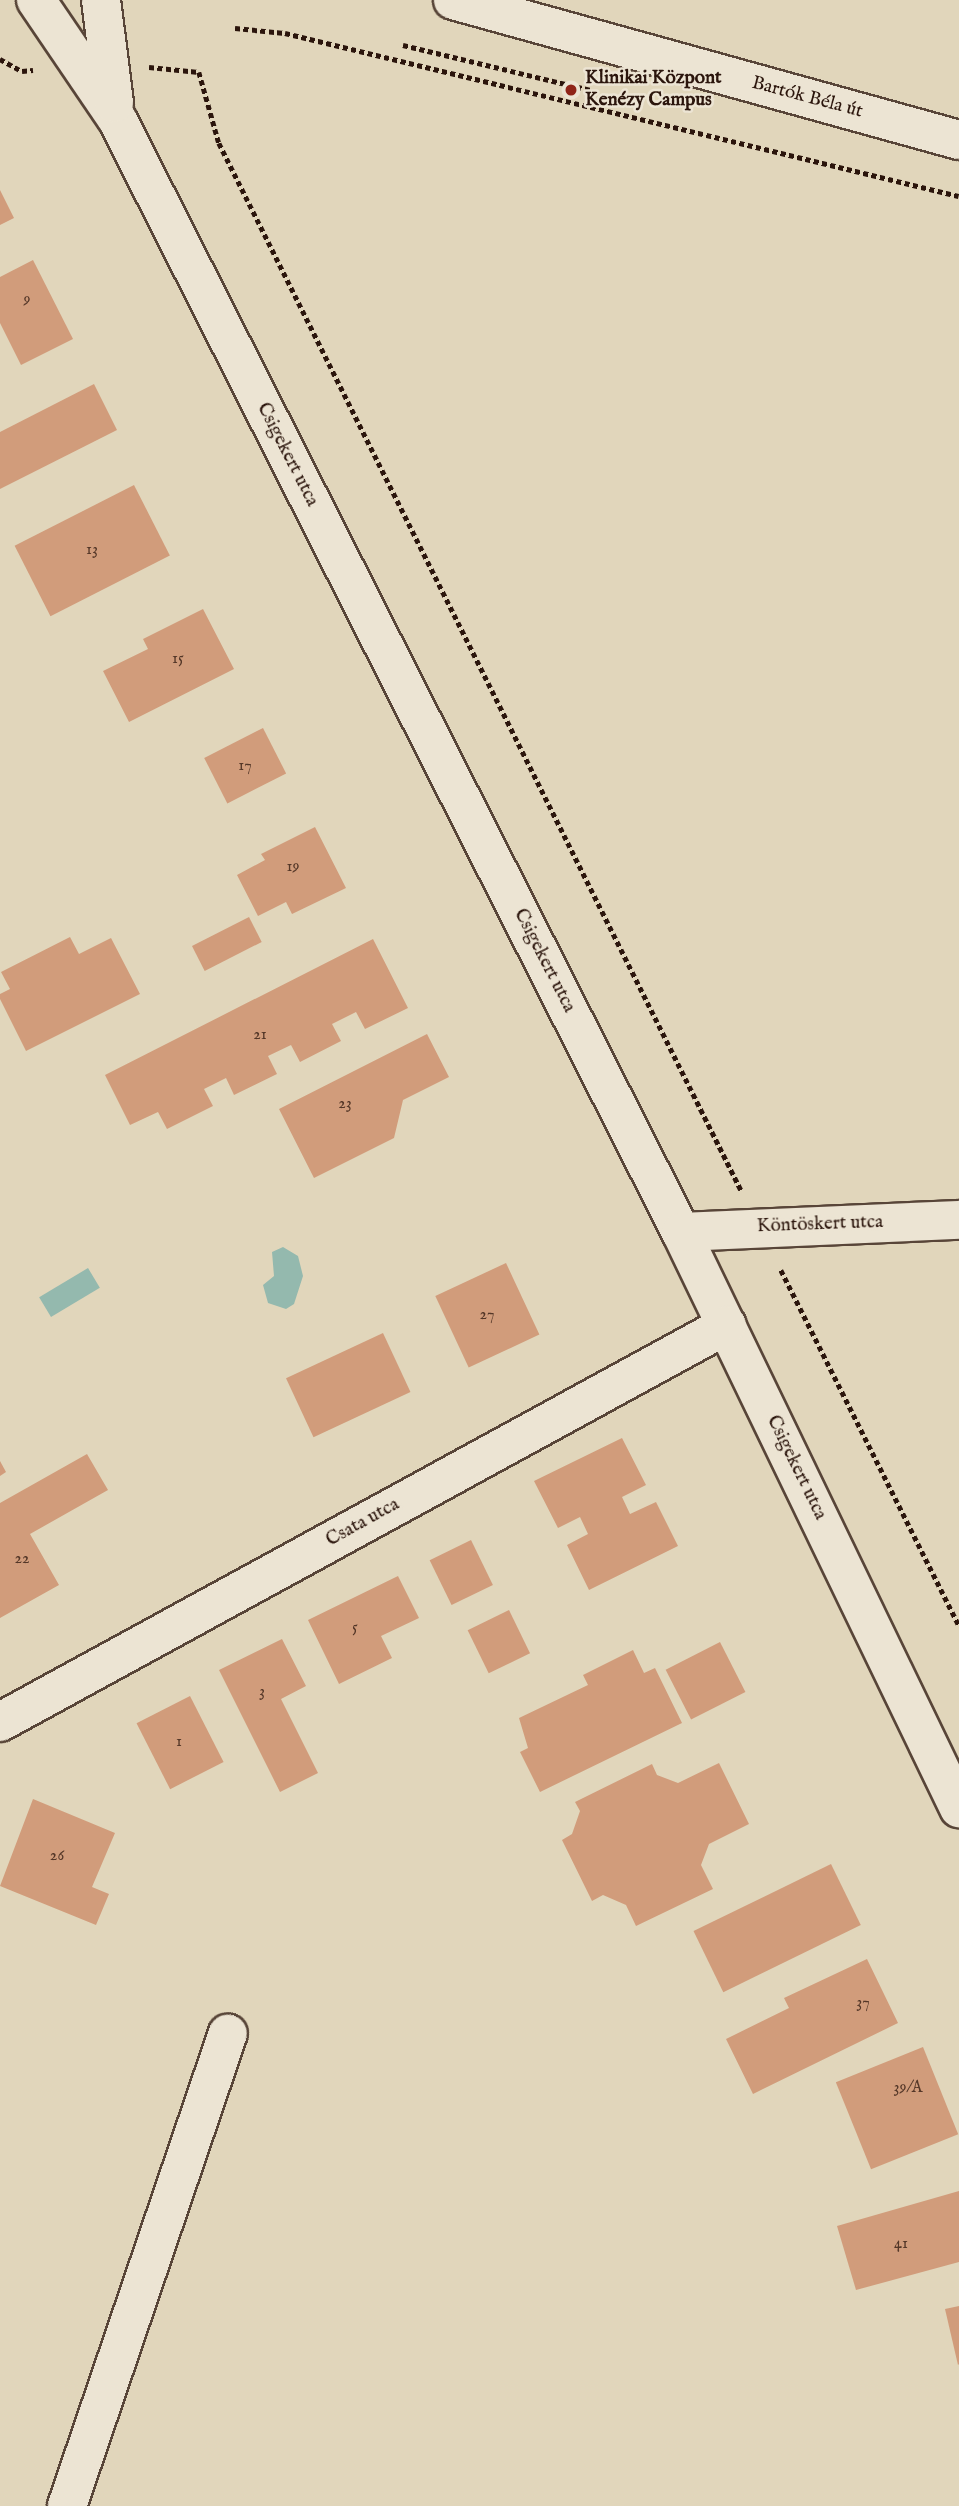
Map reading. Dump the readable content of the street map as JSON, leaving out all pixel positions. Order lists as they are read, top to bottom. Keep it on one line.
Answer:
{"streets":{"street":["Bartók Béla út","Csigekert utca","Köntöskert utca","Csata utca"]},"crossings":[["Csigekert utca","Köntöskert utca"],["Csigekert utca","Csata utca"]],"places":["Klinikai Központ Kenézy Campus"],"house_numbers":["9","13","15","17","19","21","23","27","22","5","3","1","26","37","39/A","41"]}
